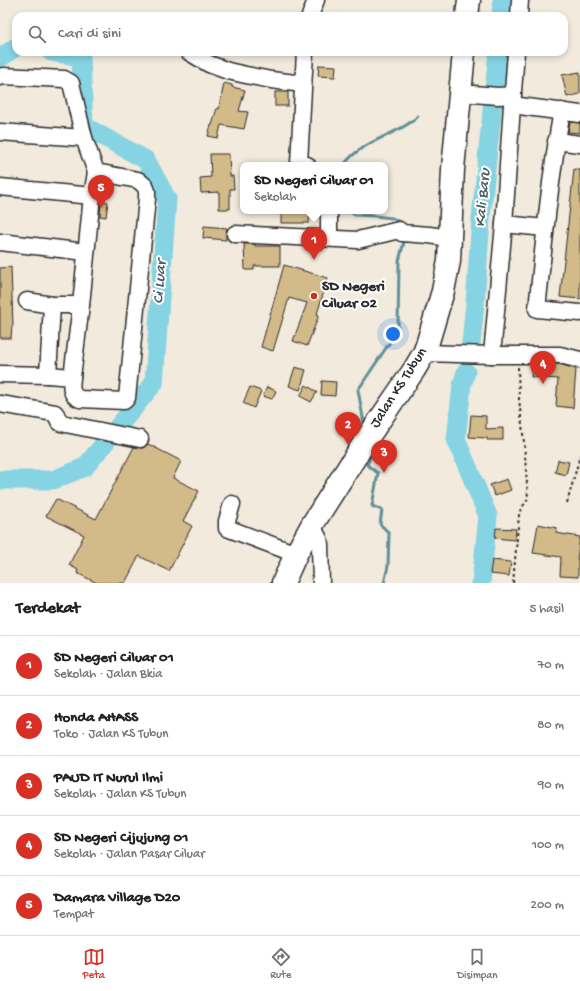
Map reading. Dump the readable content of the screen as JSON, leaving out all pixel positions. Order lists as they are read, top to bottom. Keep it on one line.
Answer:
{"streets":{"highway":["Jalan KS Tubun"]},"water":["Kali Baru","Ci Luar"],"places":["SD Negeri Ciluar 02"],"page":{"search":"Cari di sini","popup":["SD Negeri Ciluar 01","Sekolah"],"pins":["5","1","4","2","3"],"heading":["Terdekat","5 hasil"],"list":[{"mark":"1","name":"SD Negeri Ciluar 01","note":"Sekolah · Jalan Bkia","value":"70 m"},{"mark":"2","name":"Honda AHASS","note":"Toko · Jalan KS Tubun","value":"80 m"},{"mark":"3","name":"PAUD IT Nurul Ilmi","note":"Sekolah · Jalan KS Tubun","value":"90 m"},{"mark":"4","name":"SD Negeri Cijujung 01","note":"Sekolah · Jalan Pasar Ciluar","value":"100 m"},{"mark":"5","name":"Damara Village D20","note":"Tempat","value":"200 m"}],"nav":["Peta","Rute","Disimpan"]}}
